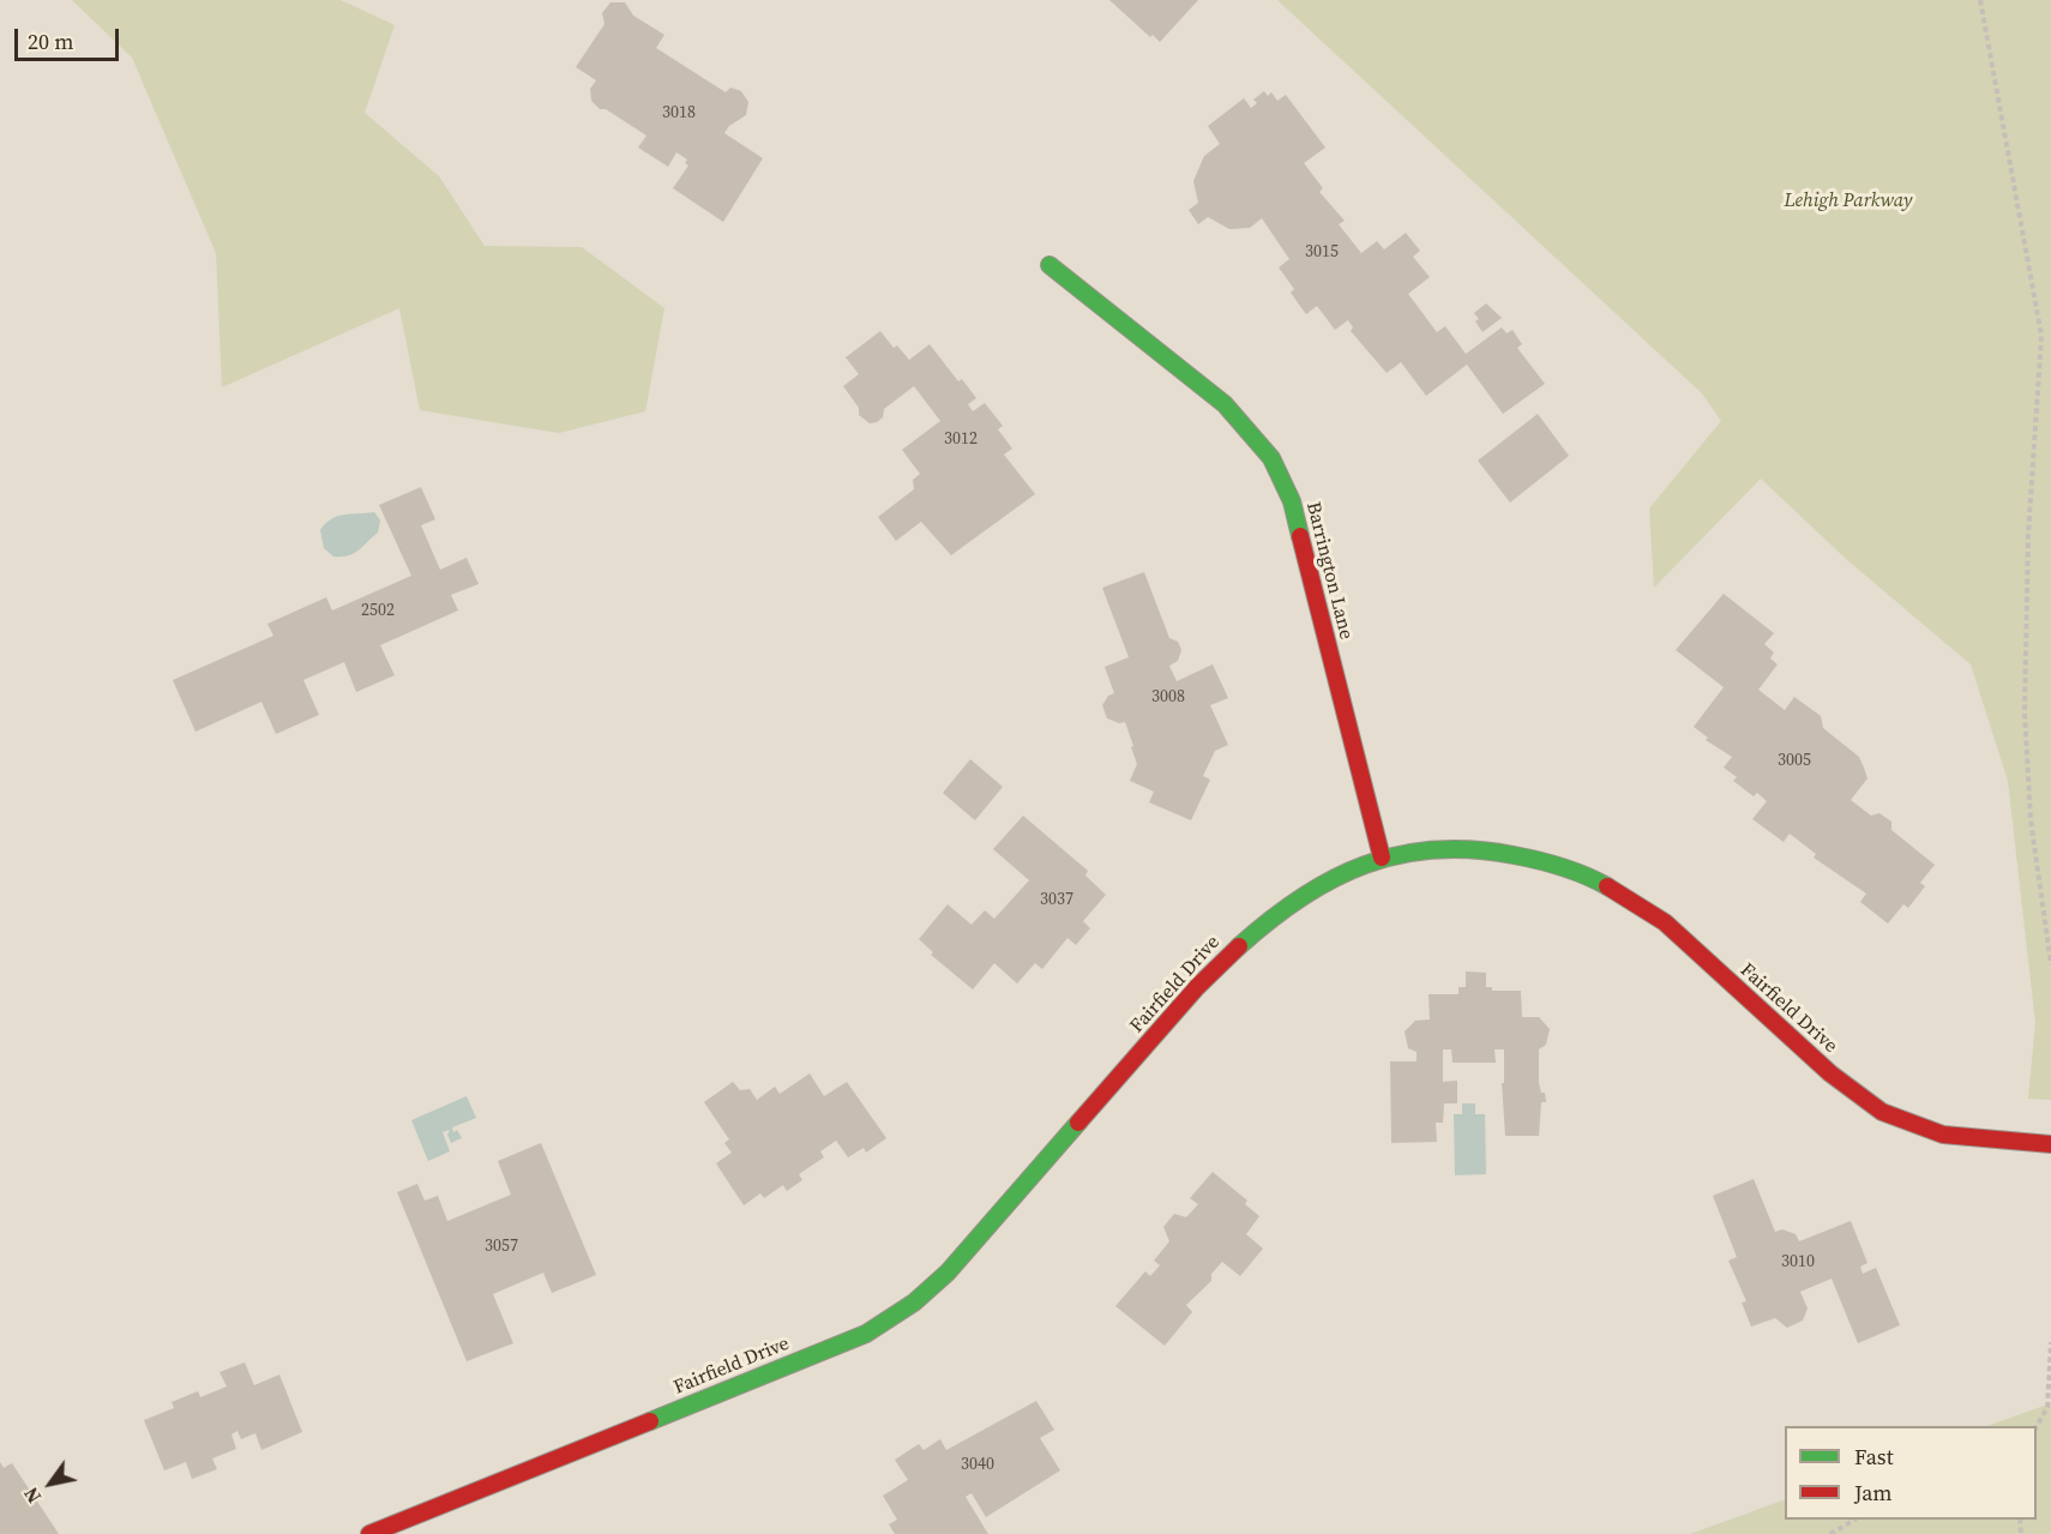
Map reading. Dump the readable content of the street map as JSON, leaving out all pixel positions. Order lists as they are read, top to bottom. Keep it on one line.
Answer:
{"streets":{"street":["Barrington Lane","Fairfield Drive"]},"crossings":[["Barrington Lane","Fairfield Drive"]],"parks":["Lehigh Parkway"],"house_numbers":["3018","3015","3012","2502","3008","3005","3037","3057","3010","3040"],"legend":["Fast","Jam"],"scale_bar":"20 m","north":"bottom left"}
